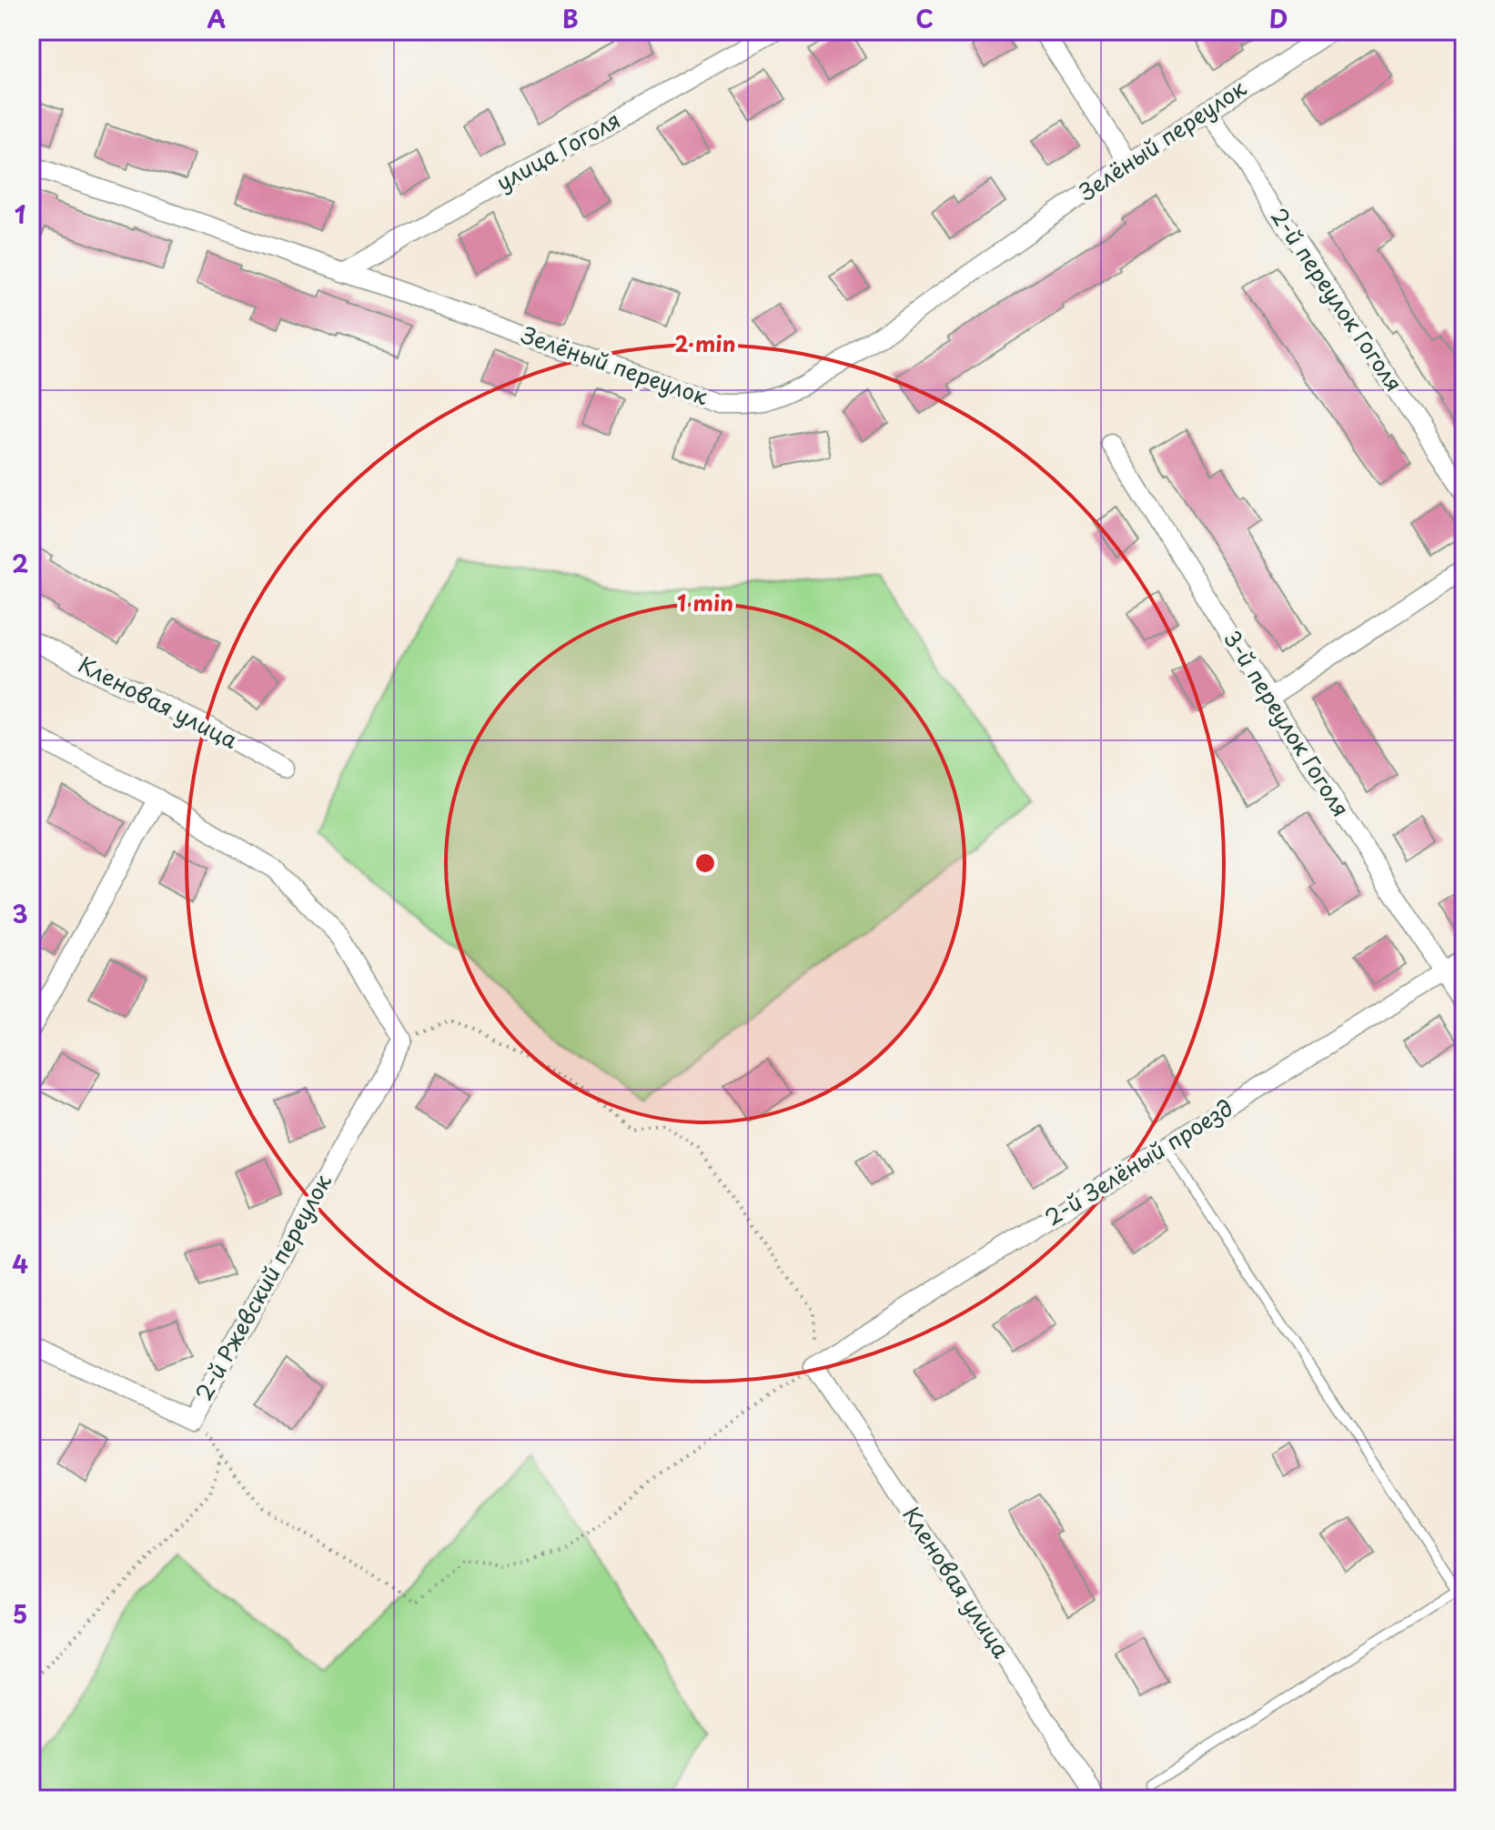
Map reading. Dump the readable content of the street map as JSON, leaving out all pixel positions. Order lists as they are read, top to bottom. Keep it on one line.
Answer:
{"streets":{"street":["Зелёный переулок","улица Гоголя","2-й переулок Гоголя","Кленовая улица","3-й переулок Гоголя","2-й Зелёный проезд","2-й Ржевский переулок"]},"crossings":[["Зелёный переулок","улица Гоголя"],["Зелёный переулок","2-й переулок Гоголя"],["Кленовая улица","2-й Зелёный проезд"],["3-й переулок Гоголя","2-й Зелёный проезд"]],"grid":{"columns":["A","B","C","D"],"rows":["1","2","3","4","5"]},"rings":["2 min","1 min"]}
